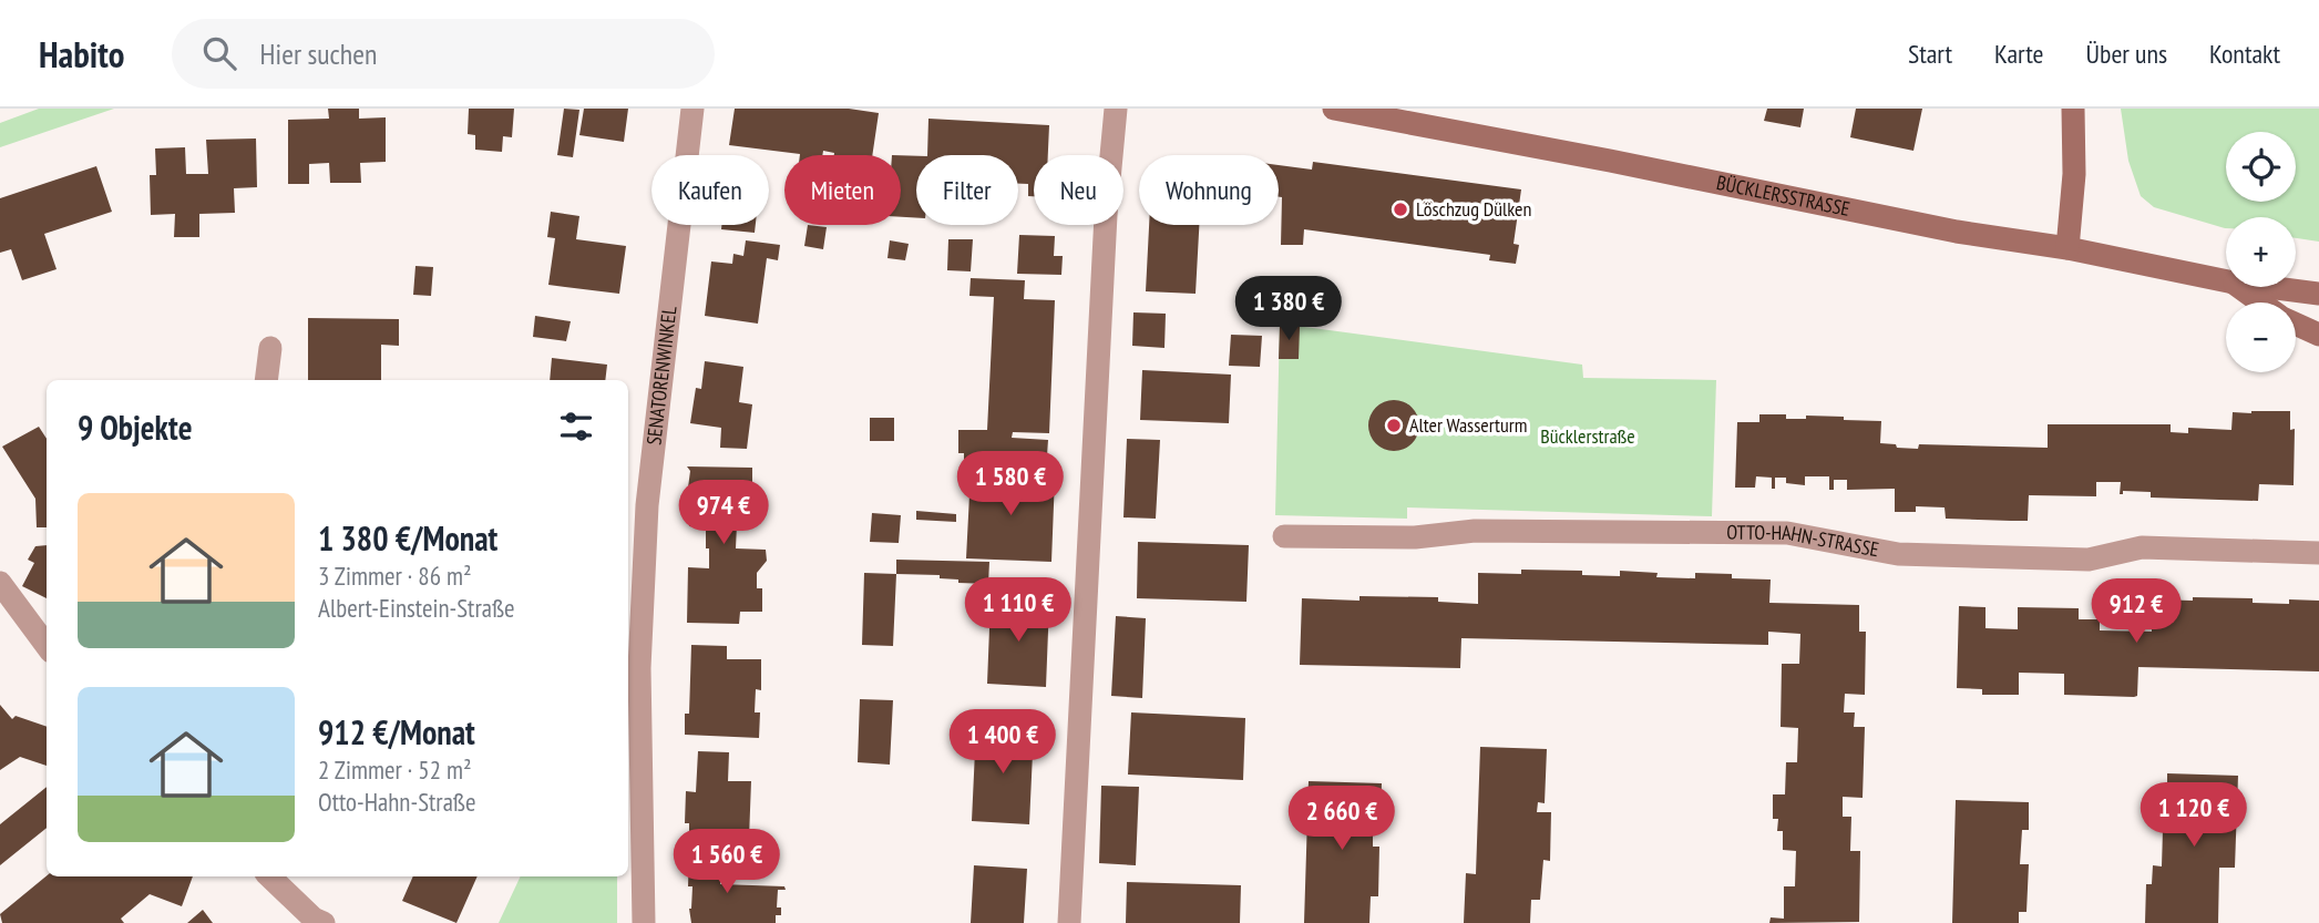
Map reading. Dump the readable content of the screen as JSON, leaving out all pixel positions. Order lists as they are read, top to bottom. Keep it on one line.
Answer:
{"streets":{"main road":["BÜCKLERSSTRASSE"],"street":["SENATORENWINKEL","OTTO-HAHN-STRASSE"]},"parks":["Bücklerstraße"],"places":["Löschzug Dülken","Alter Wasserturm"],"page":{"header":"Habito","search":"Hier suchen","nav":["Start","Karte","Über uns","Kontakt"],"map_buttons":["+","−"],"chip":["Kaufen","Mieten","Filter","Neu","Wohnung"],"price":["1 380 €","1 580 €","974 €","1 110 €","912 €","1 400 €","1 120 €","2 660 €","1 560 €"],"heading":"9 Objekte","list":[{"name":"1 380 €/Monat","note":"3 Zimmer · 86 m² · Albert-Einstein-Straße"},{"name":"912 €/Monat","note":"2 Zimmer · 52 m² · Otto-Hahn-Straße"}]}}
